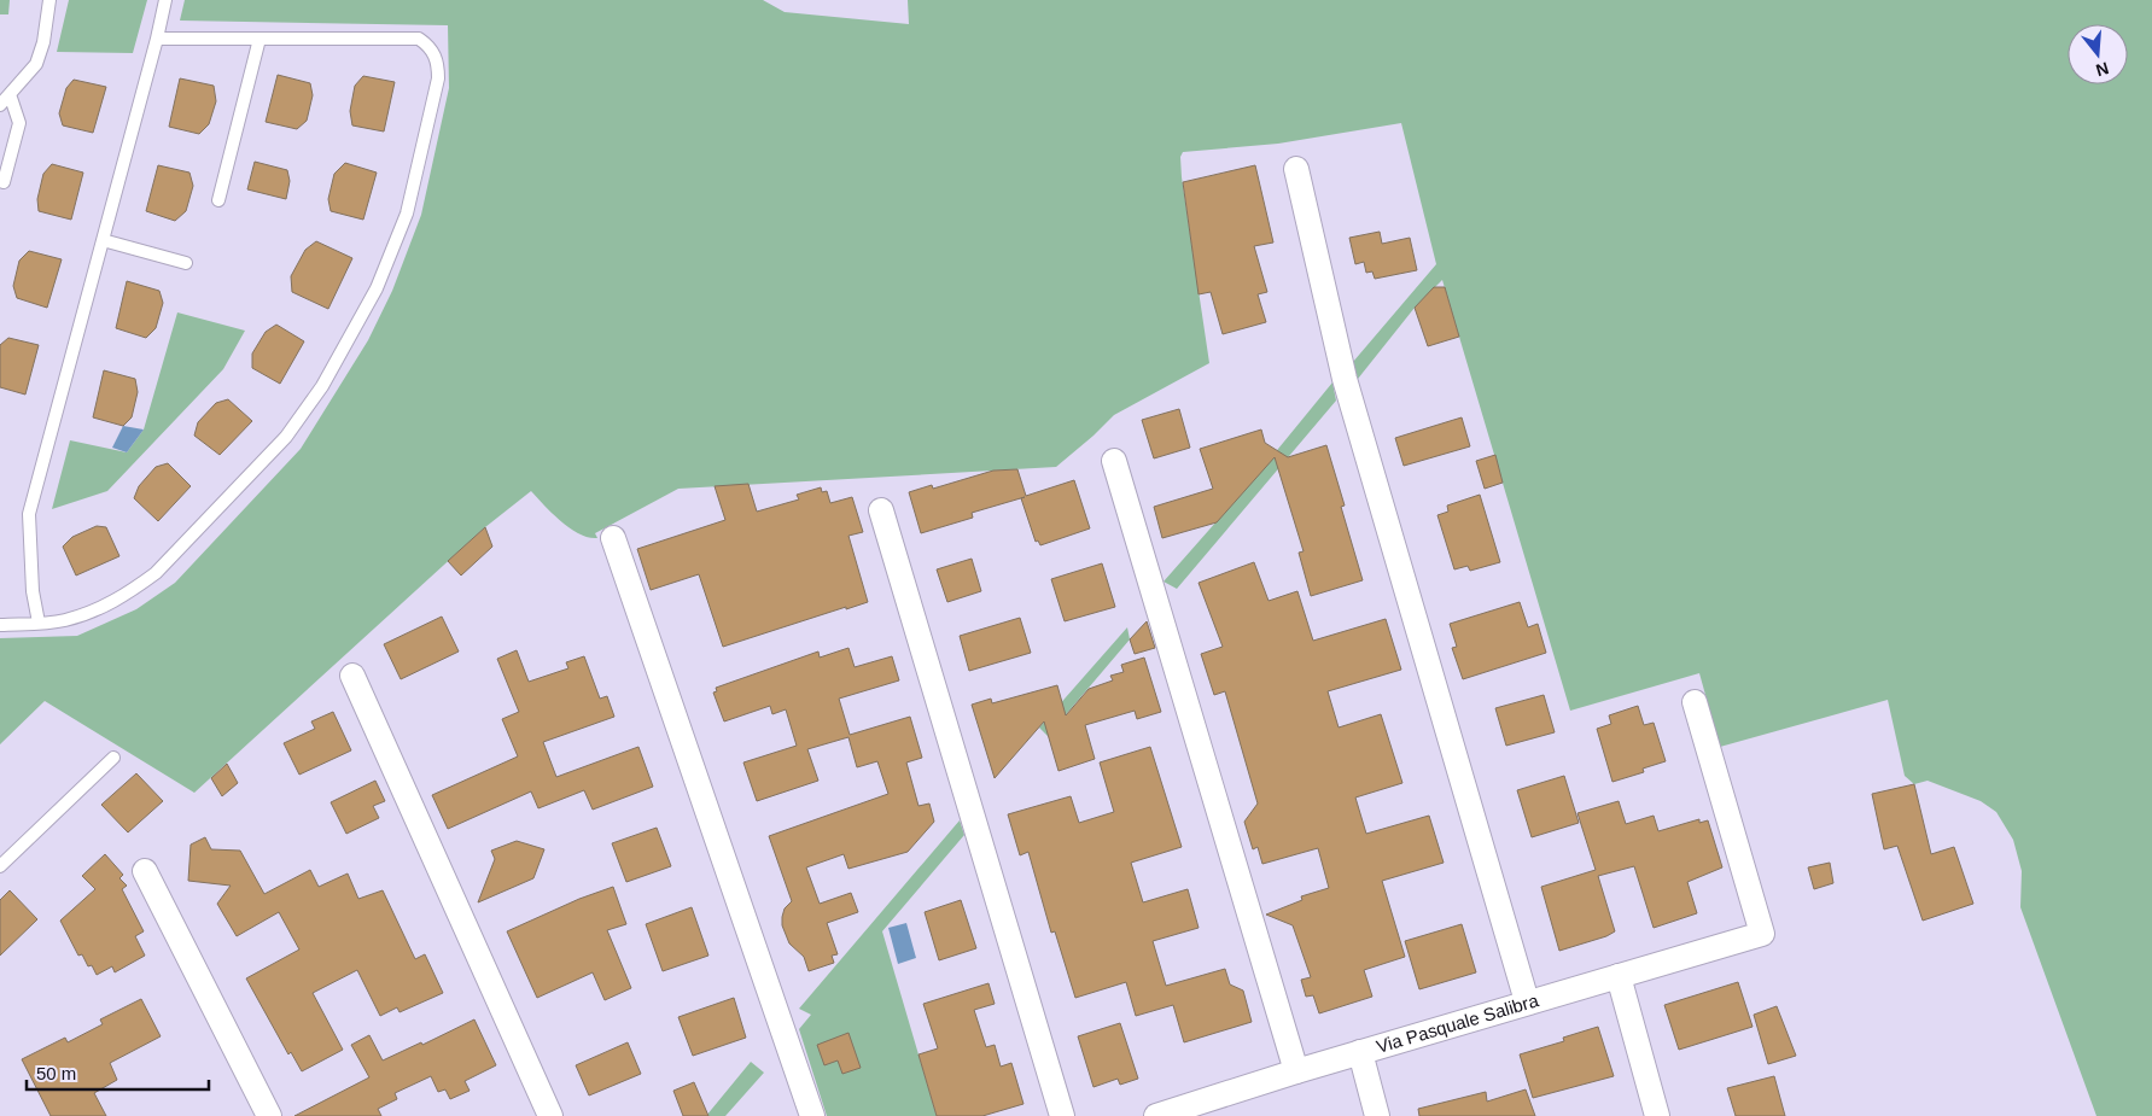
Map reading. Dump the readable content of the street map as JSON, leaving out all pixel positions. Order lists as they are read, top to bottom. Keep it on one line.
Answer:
{"streets":{"street":["Via Pasquale Salibra"]},"scale_bar":"50 m","north":"bottom"}
